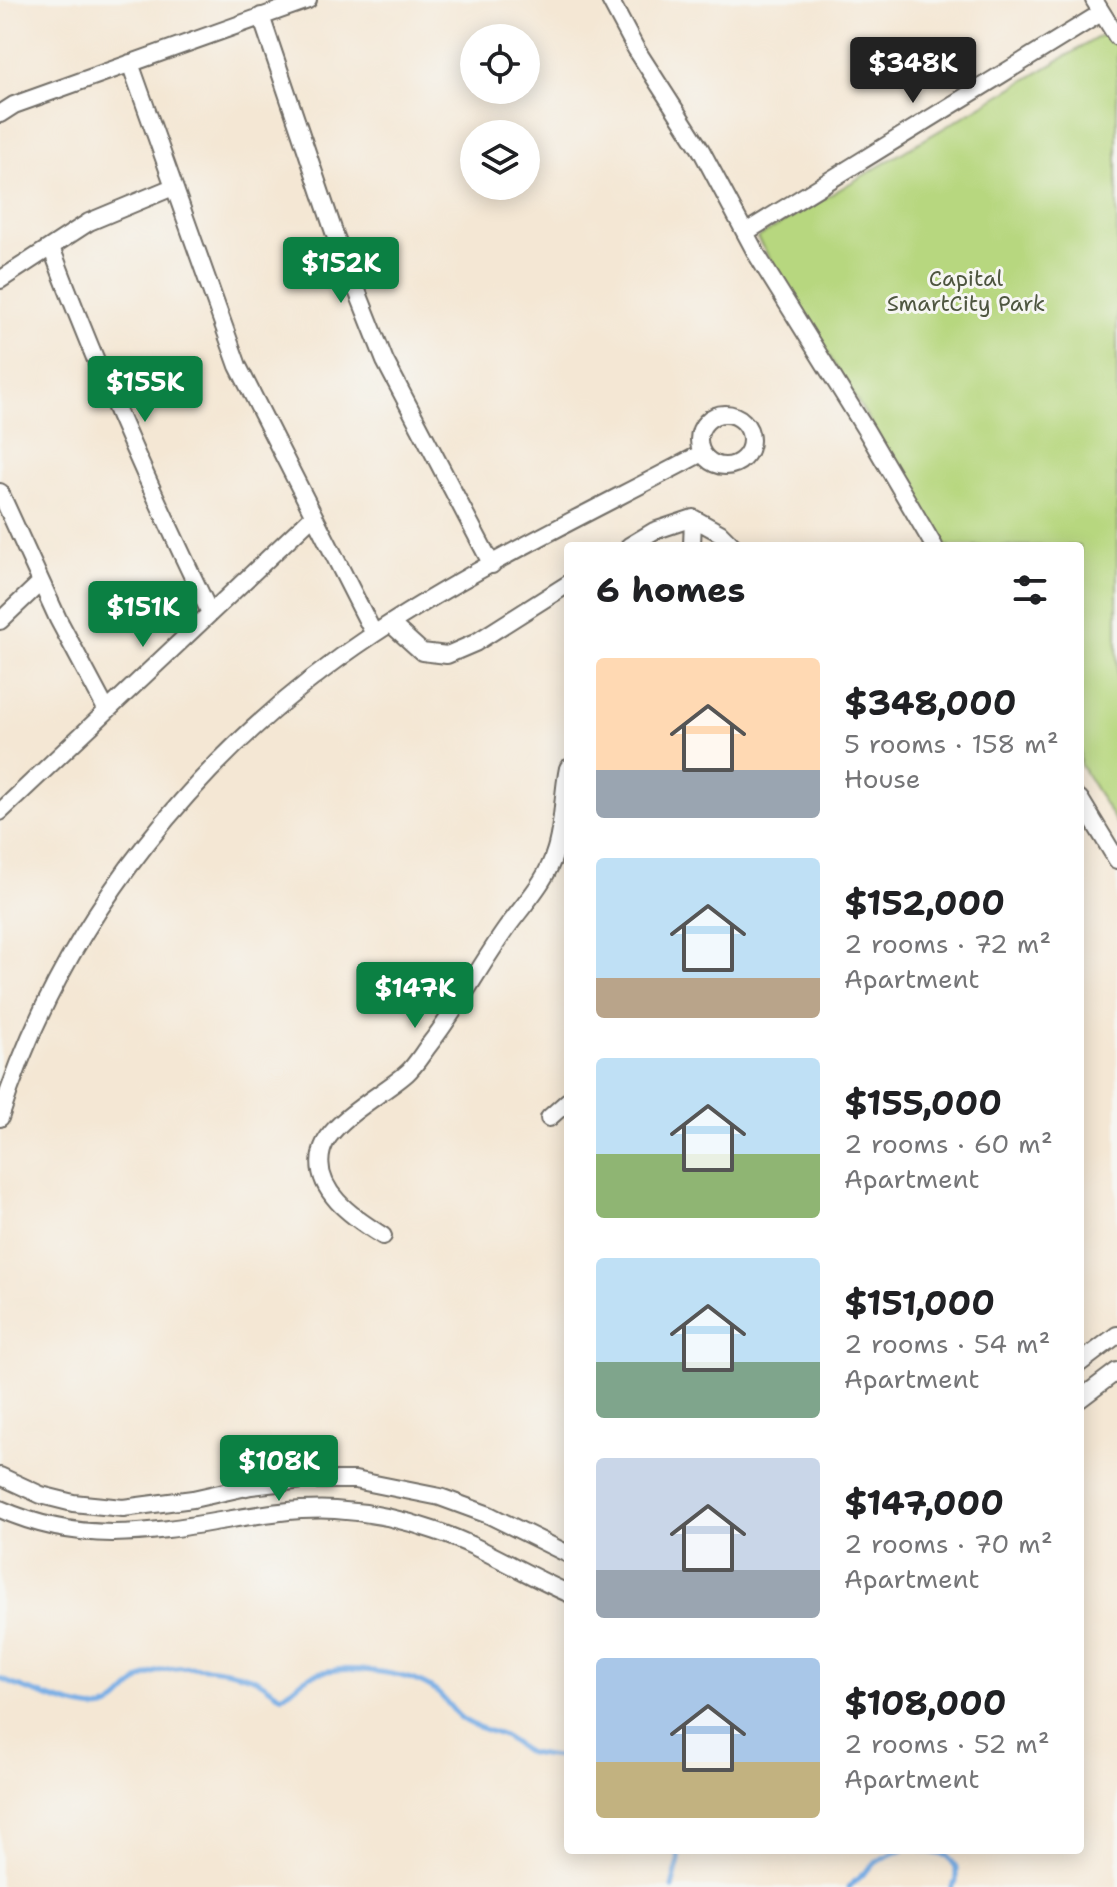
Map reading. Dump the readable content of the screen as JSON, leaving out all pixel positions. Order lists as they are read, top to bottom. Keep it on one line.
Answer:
{"parks":["Capital SmartCity Park"],"page":{"price":["$348K","$152K","$155K","$151K","$147K","$108K"],"heading":"6 homes","list":[{"name":"$348,000","note":"5 rooms · 158 m² · House"},{"name":"$152,000","note":"2 rooms · 72 m² · Apartment"},{"name":"$155,000","note":"2 rooms · 60 m² · Apartment"},{"name":"$151,000","note":"2 rooms · 54 m² · Apartment"},{"name":"$147,000","note":"2 rooms · 70 m² · Apartment"},{"name":"$108,000","note":"2 rooms · 52 m² · Apartment"}]}}
